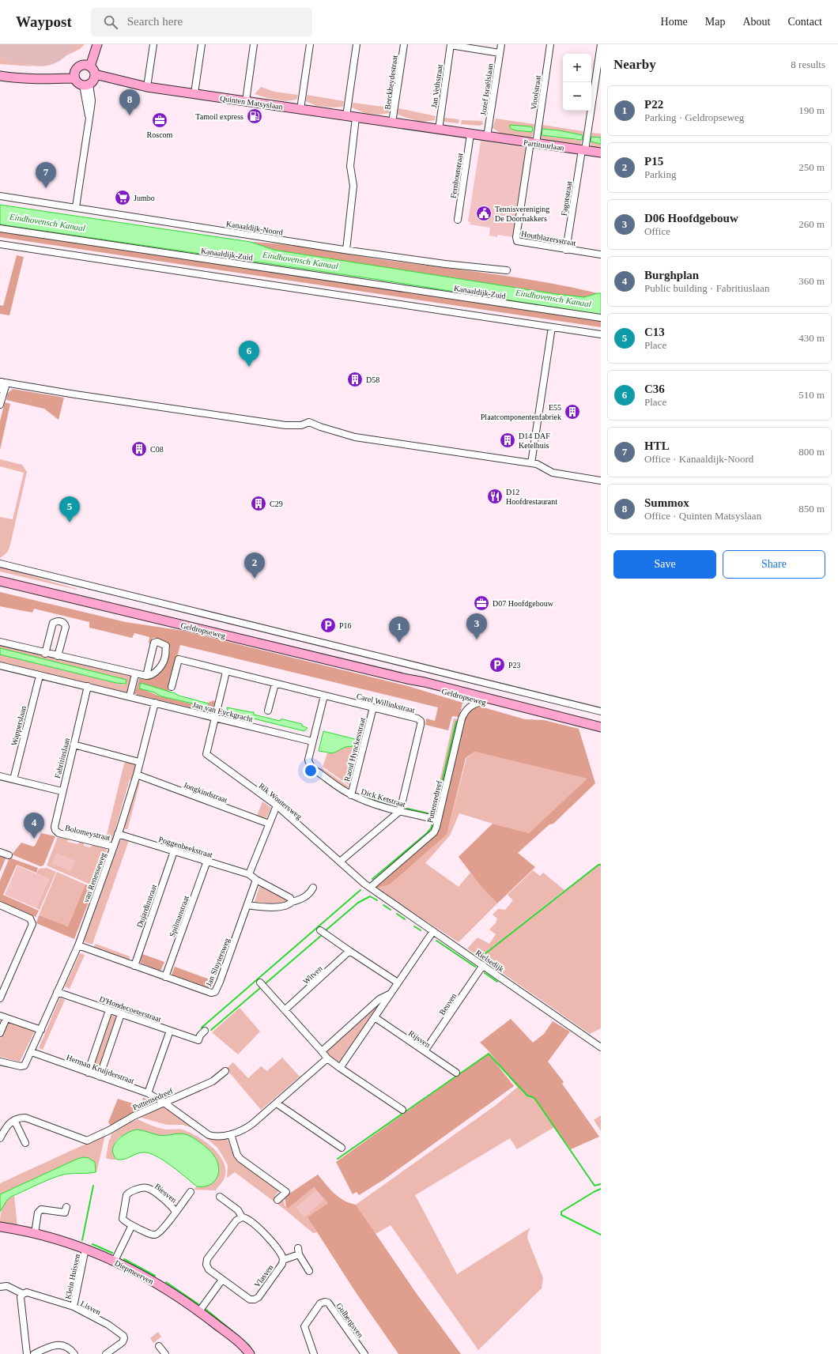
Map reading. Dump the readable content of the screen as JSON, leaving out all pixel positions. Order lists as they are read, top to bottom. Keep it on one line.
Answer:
{"streets":{"street":["Berckheydestraat","Jan Vethstraat","Jozef Israëlslaan","Vioolstraat","Quinten Matsyslaan","Partituurlaan","Fernhoutstraat","Fagotstraat","Kanaaldijk-Noord","Houtblazersstraat","Kanaaldijk-Zuid","Geldropseweg","Carel Willinkstraat","Jan van Eyckgracht","Wapperslaan","Raoul Hynckesstraat","Fabritiuslaan","Jongkindstraat","Dick Ketstraat","Rik Woutersweg","Puttensedreef","Bolomeystraat","Poggenbeekstraat","van Renesseweg","Dujardinstraat","Spilmanstraat","Rielsedijk","Jan Sluytersweg","Witven","Beuven","D'Hondecoeterstraat","Rijsven","Herman Kruijderstraat","Biesven","Diepmeerven","Vlasven","Klein Huisven","Lisven","Gulbergsven"]},"crossings":[["Berckheydestraat","Quinten Matsyslaan"],["Jan Vethstraat","Quinten Matsyslaan"],["Jozef Israëlslaan","Quinten Matsyslaan"],["Jozef Israëlslaan","Partituurlaan"],["Vioolstraat","Partituurlaan"],["Vioolstraat","Houtblazersstraat"],["Quinten Matsyslaan","Partituurlaan"],["Quinten Matsyslaan","Fernhoutstraat"],["Partituurlaan","Fagotstraat"],["Partituurlaan","Houtblazersstraat"],["Fagotstraat","Houtblazersstraat"],["Geldropseweg","Puttensedreef"],["Carel Willinkstraat","Raoul Hynckesstraat"],["Carel Willinkstraat","Dick Ketstraat"],["Jan van Eyckgracht","Wapperslaan"],["Jan van Eyckgracht","Fabritiuslaan"],["Jan van Eyckgracht","Dick Ketstraat"],["Jan van Eyckgracht","Rik Woutersweg"],["Jan van Eyckgracht","van Renesseweg"],["Raoul Hynckesstraat","Dick Ketstraat"],["Fabritiuslaan","Bolomeystraat"],["Jongkindstraat","van Renesseweg"],["Dick Ketstraat","Puttensedreef"],["Rik Woutersweg","Puttensedreef"],["Rik Woutersweg","Rielsedijk"],["Puttensedreef","Rielsedijk"],["Puttensedreef","Herman Kruijderstraat"],["Bolomeystraat","van Renesseweg"],["Poggenbeekstraat","van Renesseweg"],["Poggenbeekstraat","Dujardinstraat"],["Poggenbeekstraat","Spilmanstraat"],["van Renesseweg","Jan Sluytersweg"],["van Renesseweg","D'Hondecoeterstraat"],["van Renesseweg","Herman Kruijderstraat"],["Dujardinstraat","Jan Sluytersweg"],["Spilmanstraat","Jan Sluytersweg"],["Rielsedijk","Beuven"],["Beuven","Rijsven"],["Diepmeerven","Klein Huisven"],["Klein Huisven","Lisven"]],"water":["Eindhovensch Kanaal"],"places":{"fuel station":["Tamoil express"],"office":["Roscom","D07 Hoofdgebouw"],"supermarket":["Jumbo"],"public building":["Tennisvereniging De Doornakkers"],"building":["D58","E55 Plaatcomponentenfabriek","D14 DAF Ketelhuis","C08","C29"],"restaurant":["D12 Hoofdrestaurant"],"parking":["P16","P23"]},"page":{"header":"Waypost","search":"Search here","nav":["Home","Map","About","Contact"],"heading":["Nearby","8 results"],"map_buttons":["+","−"],"list":[{"mark":"1","name":"P22","note":"Parking · Geldropseweg","value":"190 m"},{"mark":"2","name":"P15","note":"Parking","value":"250 m"},{"mark":"3","name":"D06 Hoofdgebouw","note":"Office","value":"260 m"},{"mark":"4","name":"Burghplan","note":"Public building · Fabritiuslaan","value":"360 m"},{"mark":"5","name":"C13","note":"Place","value":"430 m"},{"mark":"6","name":"C36","note":"Place","value":"510 m"},{"mark":"7","name":"HTL","note":"Office · Kanaaldijk-Noord","value":"800 m"},{"mark":"8","name":"Summox","note":"Office · Quinten Matsyslaan","value":"850 m"}],"pins":["8","7","6","5","2","3","1","4"],"buttons":["Save","Share"]}}
